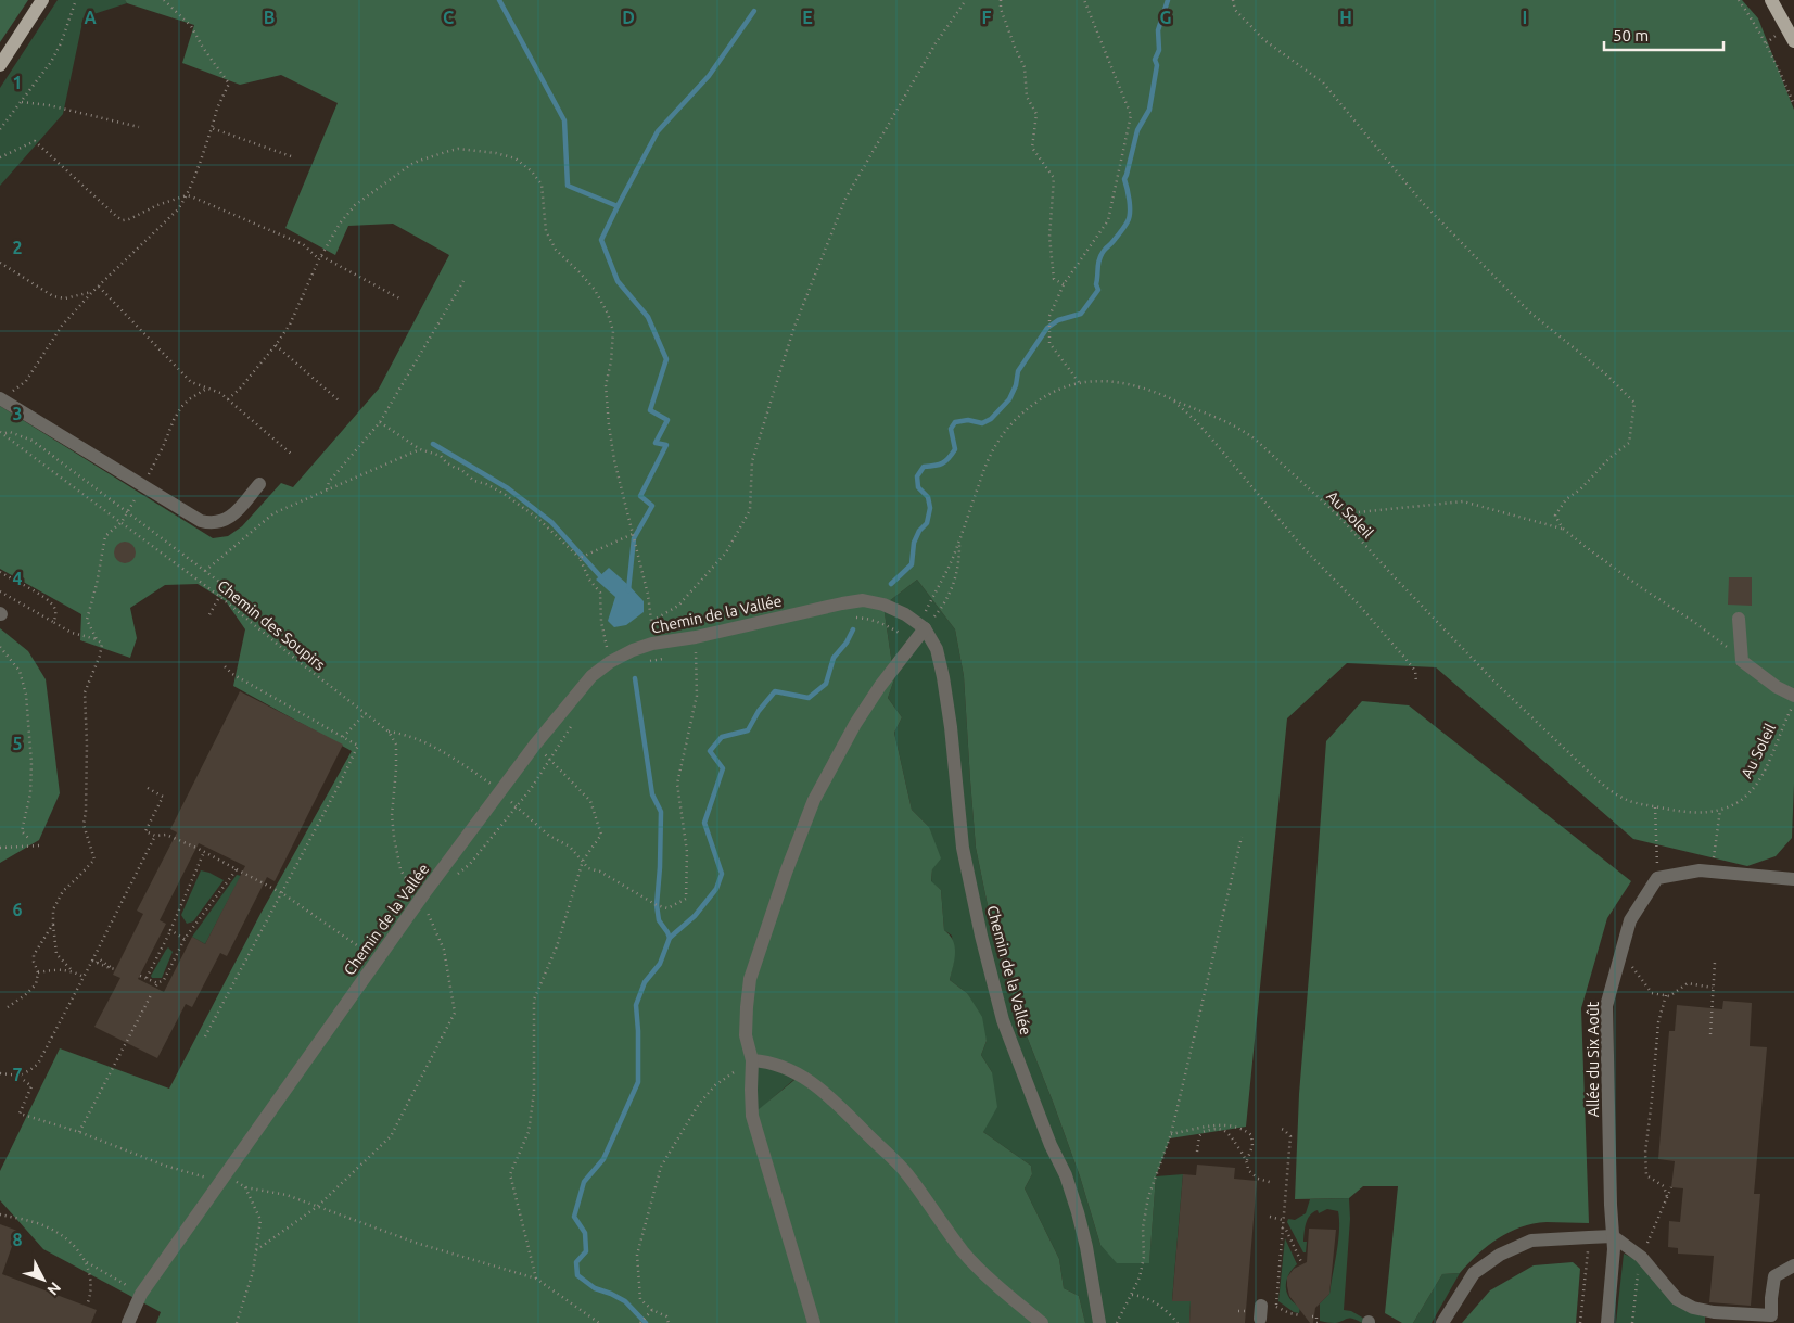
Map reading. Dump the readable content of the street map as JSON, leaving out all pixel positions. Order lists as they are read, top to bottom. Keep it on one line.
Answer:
{"streets":{"street":["Chemin de la Vallée","Allée du Six Août"],"path":["Au Soleil","Chemin des Soupirs"]},"crossings":[["Au Soleil","Chemin de la Vallée"]],"scale_bar":"50 m","north":"bottom right","grid":{"columns":["A","B","C","D","E","F","G","H","I"],"rows":["1","2","3","4","5","6","7","8"]}}
